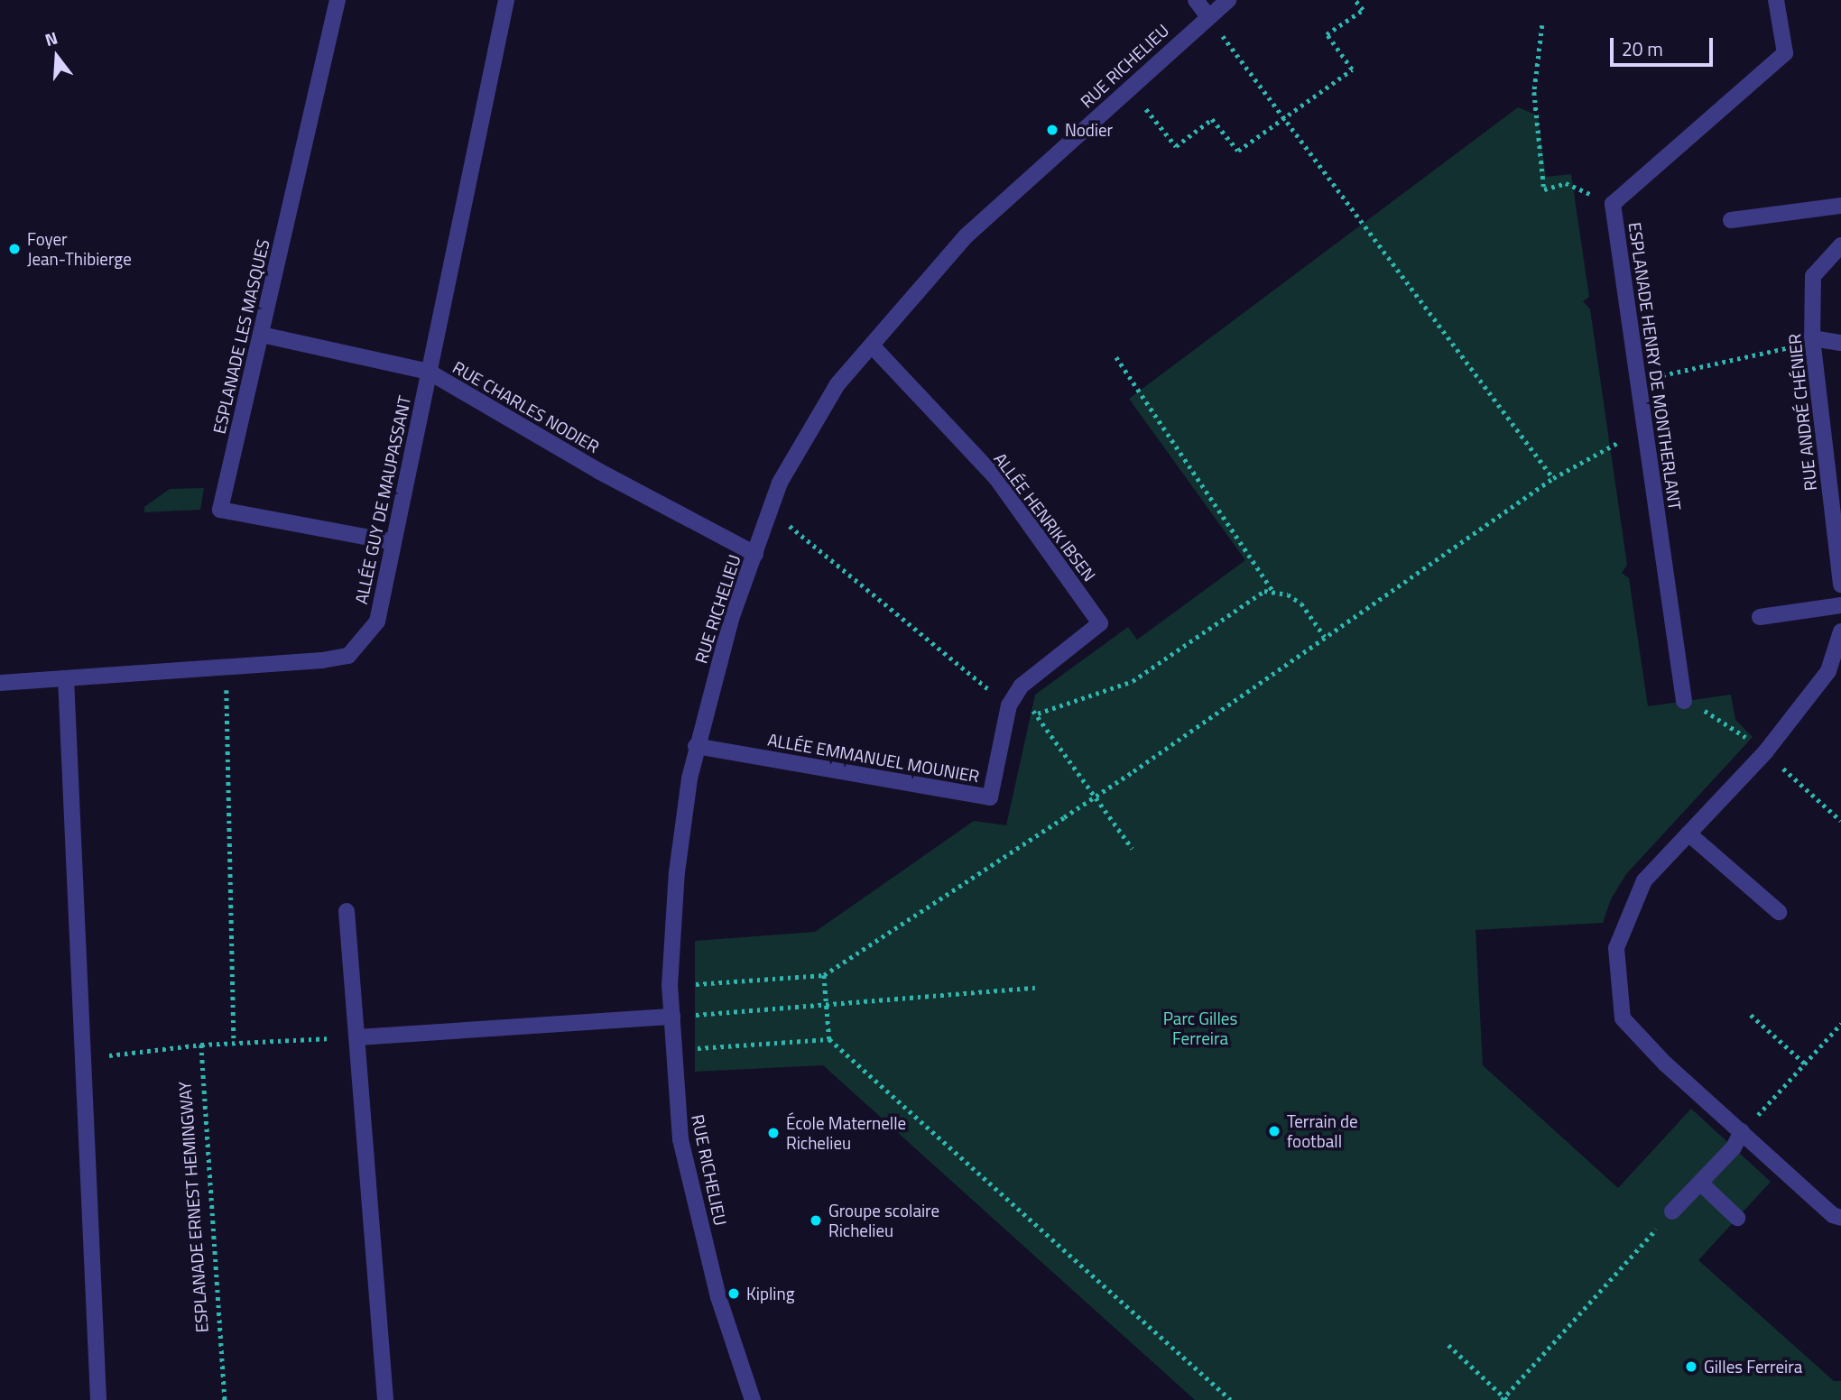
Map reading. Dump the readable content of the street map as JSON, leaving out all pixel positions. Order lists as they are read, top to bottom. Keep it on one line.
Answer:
{"streets":{"street":["RUE RICHELIEU","ESPLANADE LES MASQUES","ESPLANADE HENRY DE MONTHERLANT","RUE CHARLES NODIER","RUE ANDRÉ CHÉNIER","ALLÉE GUY DE MAUPASSANT","ALLÉE HENRIK IBSEN","ALLÉE EMMANUEL MOUNIER"],"path":["ESPLANADE ERNEST HEMINGWAY"]},"crossings":[["RUE RICHELIEU","RUE CHARLES NODIER"],["RUE RICHELIEU","ALLÉE HENRIK IBSEN"],["RUE RICHELIEU","ALLÉE EMMANUEL MOUNIER"],["ESPLANADE LES MASQUES","RUE CHARLES NODIER"],["ESPLANADE LES MASQUES","ALLÉE GUY DE MAUPASSANT"],["RUE CHARLES NODIER","ALLÉE GUY DE MAUPASSANT"],["ALLÉE HENRIK IBSEN","ALLÉE EMMANUEL MOUNIER"]],"parks":["Parc Gilles Ferreira"],"places":["Nodier","Foyer Jean-Thibierge","Terrain de football","École Maternelle Richelieu","Groupe scolaire Richelieu","Kipling","Gilles Ferreira"],"scale_bar":"20 m","north":"top"}
